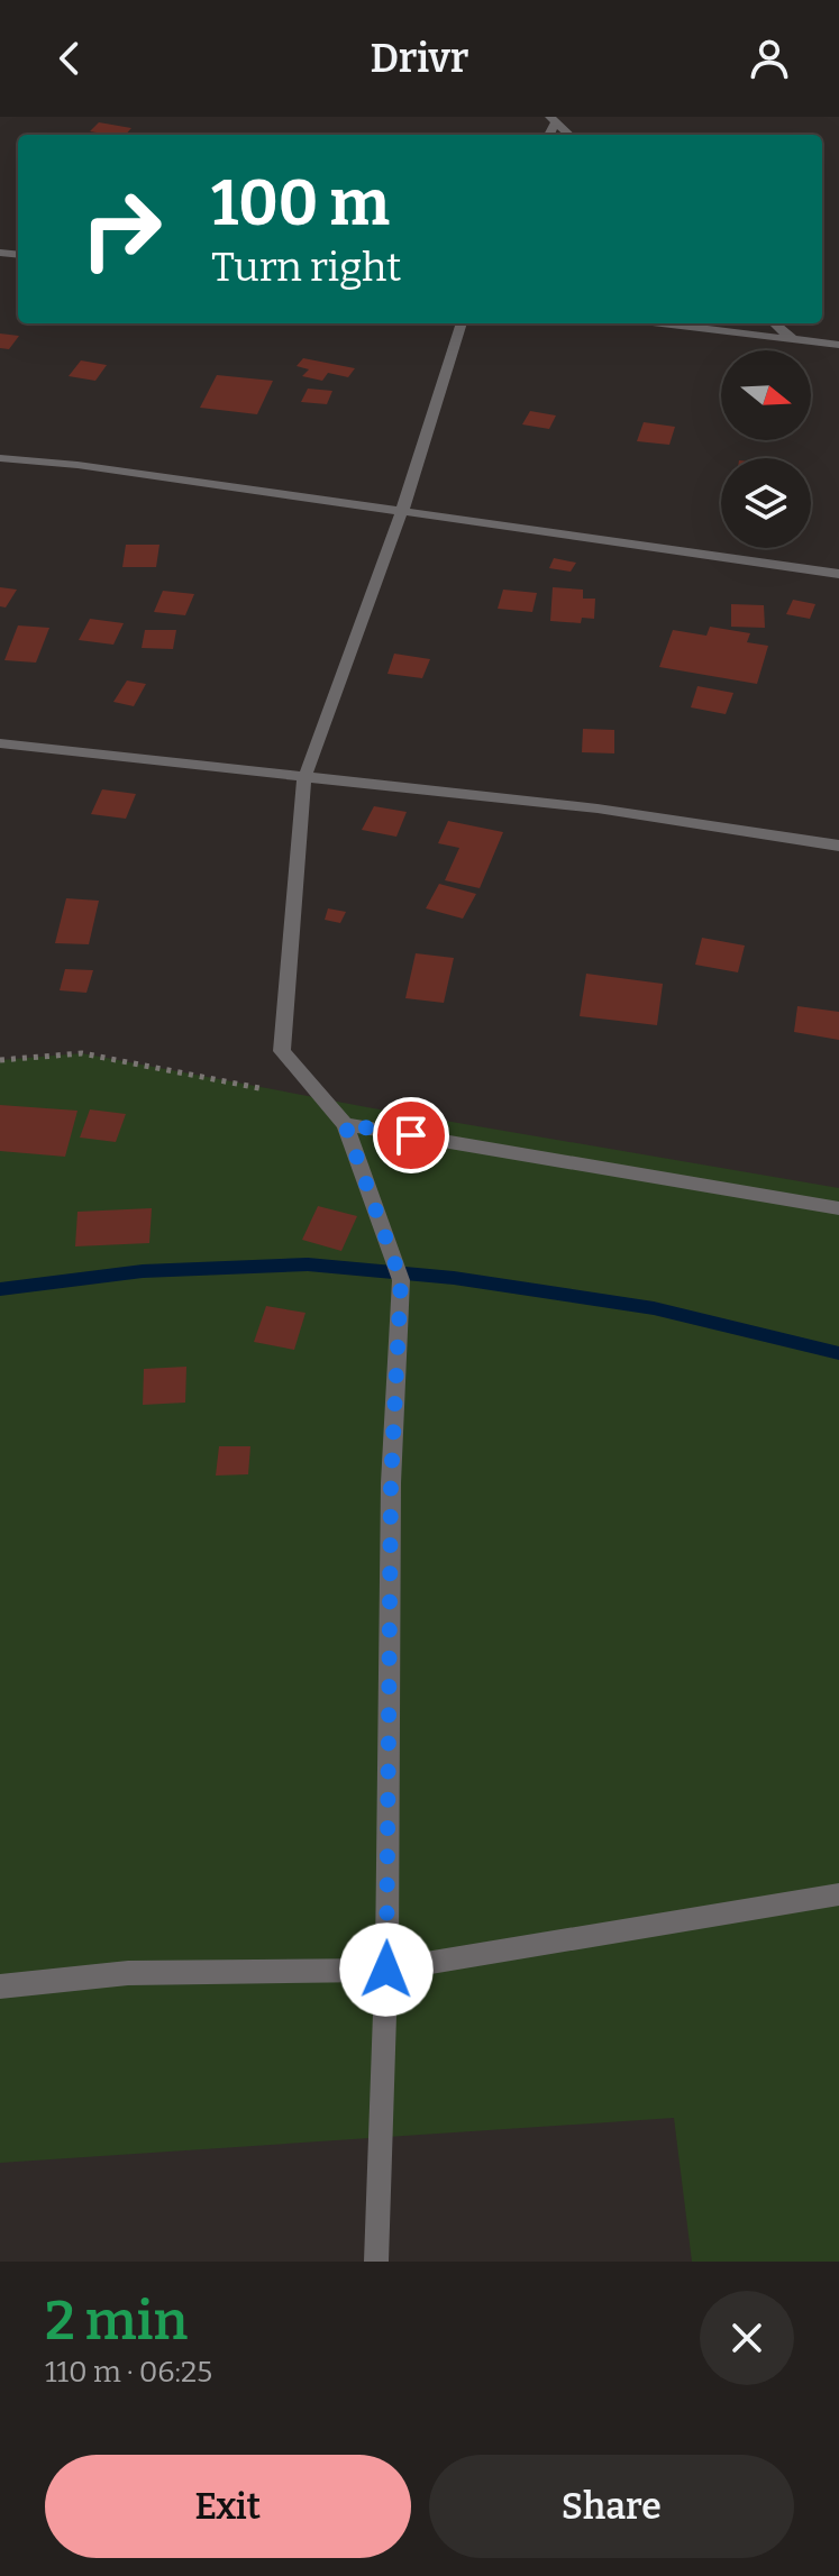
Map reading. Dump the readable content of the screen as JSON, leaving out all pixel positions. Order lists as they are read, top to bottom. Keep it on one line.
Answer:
{"north":"right","page":{"header":"Drivr","turn":["100 m","Turn right"],"heading":["2 min","110 m · 06:25"],"buttons":["Exit","Share"]}}
